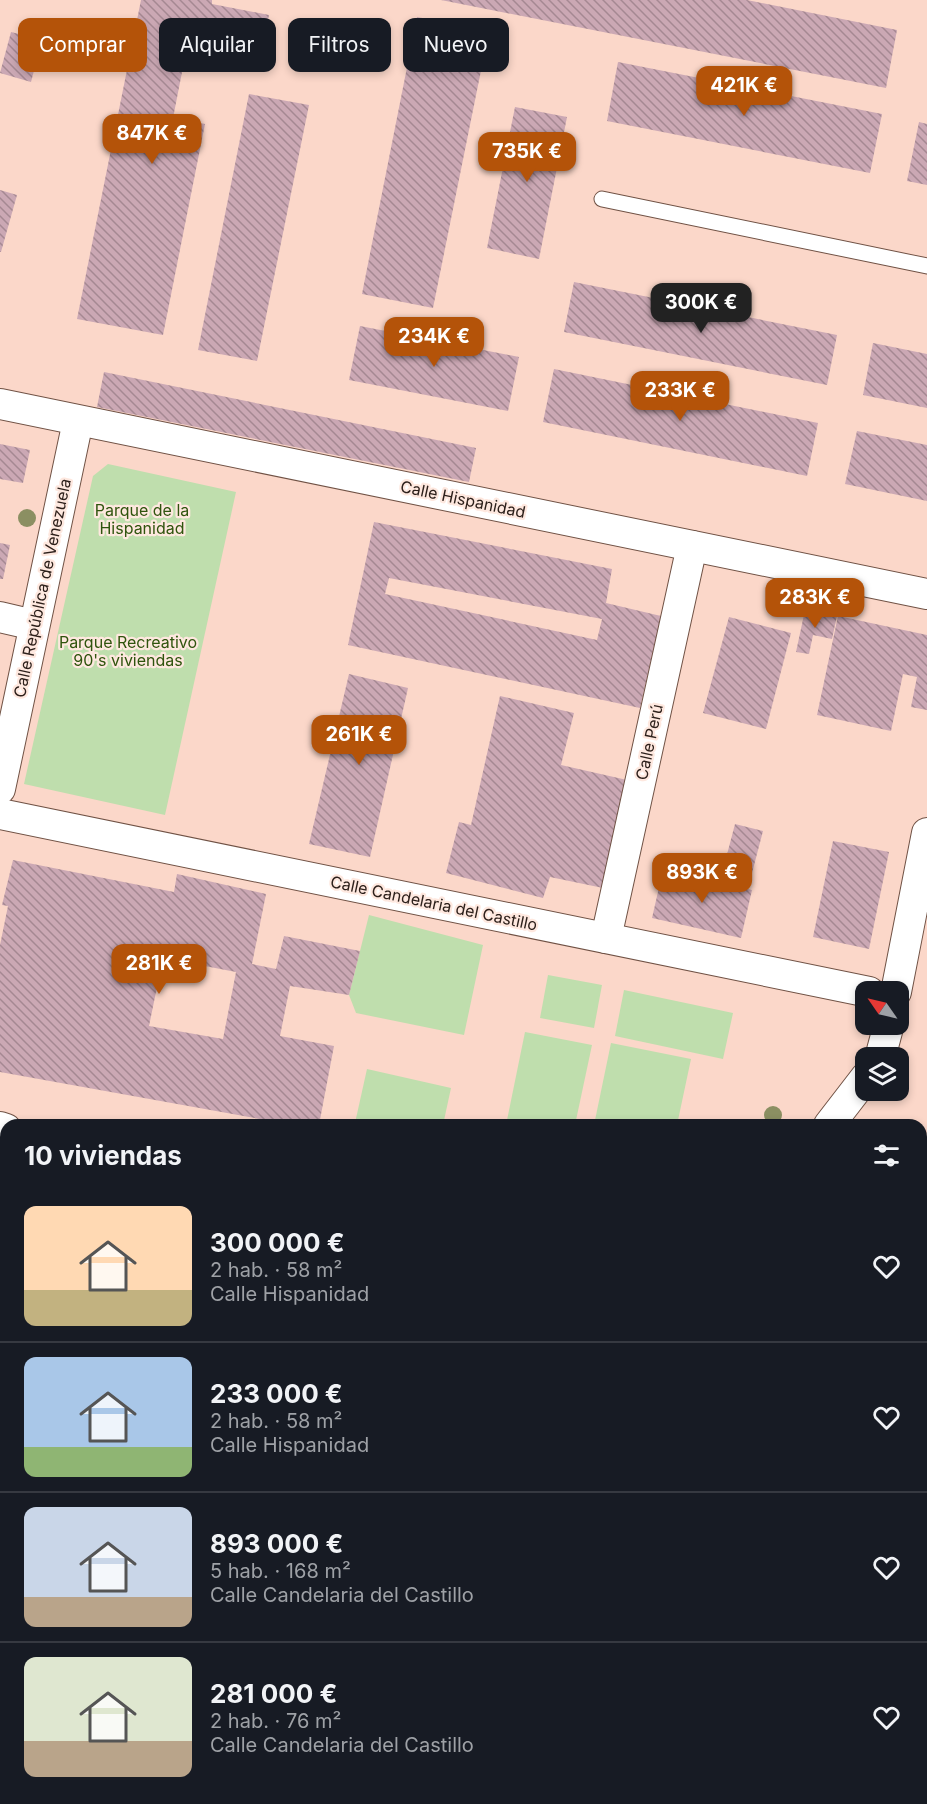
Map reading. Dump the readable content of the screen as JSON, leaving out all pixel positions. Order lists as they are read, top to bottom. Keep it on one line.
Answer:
{"streets":{"street":["Calle Hispanidad","Calle República de Venezuela","Calle Perú","Calle Candelaria del Castillo"]},"crossings":[["Calle Hispanidad","Calle República de Venezuela"],["Calle Hispanidad","Calle Perú"],["Calle Perú","Calle Candelaria del Castillo"]],"parks":["Parque de la Hispanidad","Parque Recreativo 90's viviendas"],"north":"top left","page":{"chip":["Comprar","Alquilar","Filtros","Nuevo"],"price":["421K €","847K €","735K €","300K €","234K €","233K €","283K €","261K €","893K €","281K €"],"heading":"10 viviendas","list":[{"name":"300 000 €","note":"2 hab. · 58 m² · Calle Hispanidad"},{"name":"233 000 €","note":"2 hab. · 58 m² · Calle Hispanidad"},{"name":"893 000 €","note":"5 hab. · 168 m² · Calle Candelaria del Castillo"},{"name":"281 000 €","note":"2 hab. · 76 m² · Calle Candelaria del Castillo"}]}}
